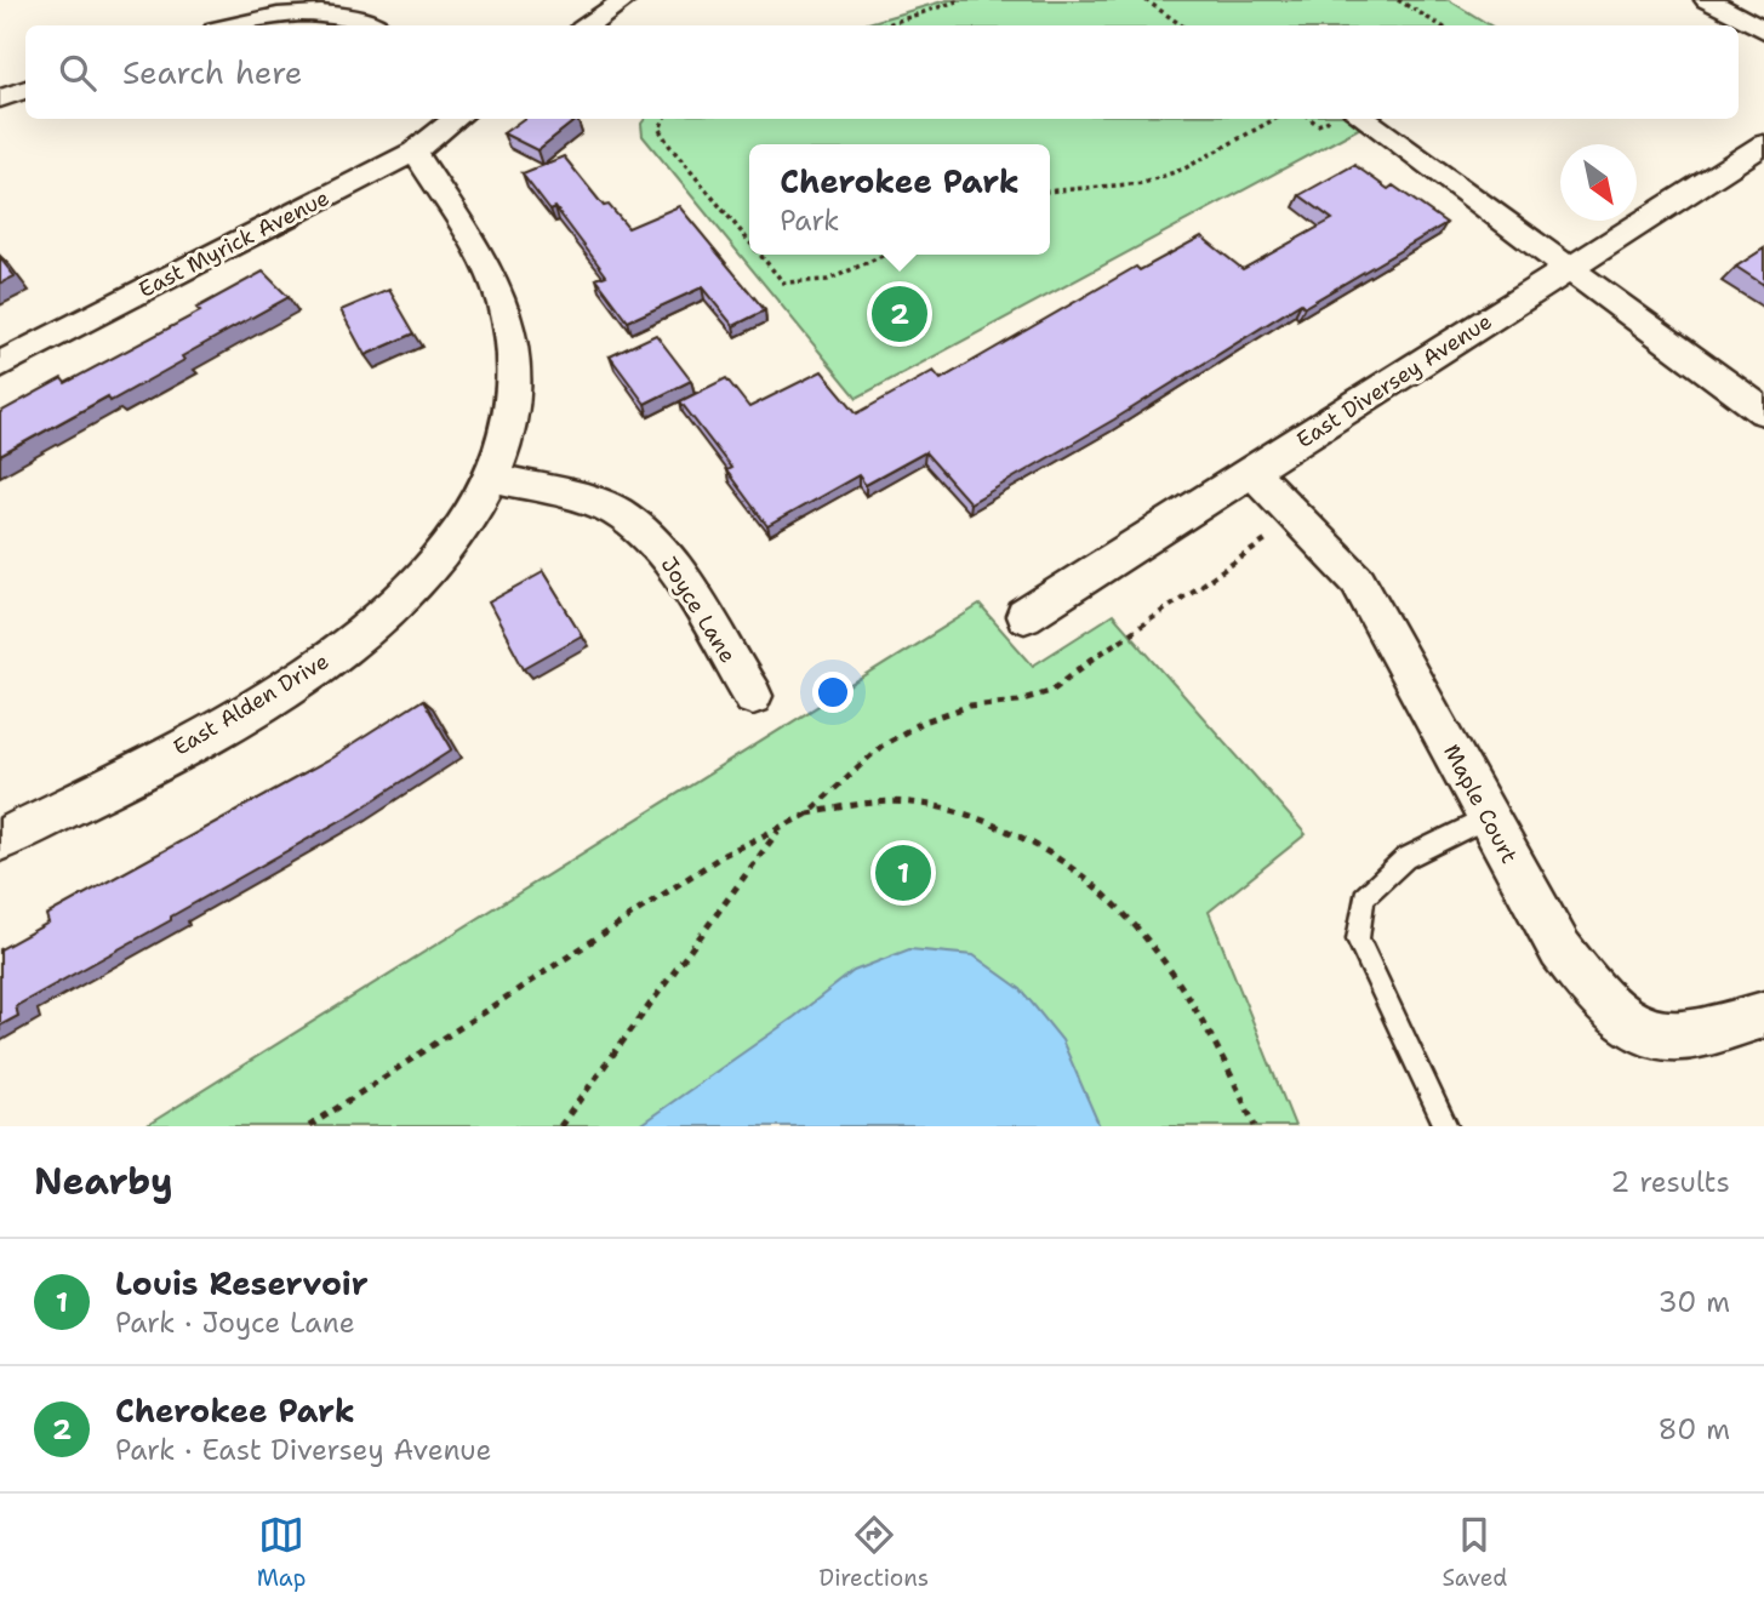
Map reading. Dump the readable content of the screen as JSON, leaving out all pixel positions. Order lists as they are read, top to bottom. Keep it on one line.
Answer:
{"streets":{"street":["East Myrick Avenue","East Diversey Avenue","Joyce Lane","East Alden Drive","Maple Court"]},"crossings":[["East Diversey Avenue","Maple Court"],["Joyce Lane","East Alden Drive"]],"north":"bottom right","page":{"search":"Search here","popup":["Cherokee Park","Park"],"pins":["2","1"],"heading":["Nearby","2 results"],"list":[{"mark":"1","name":"Louis Reservoir","note":"Park · Joyce Lane","value":"30 m"},{"mark":"2","name":"Cherokee Park","note":"Park · East Diversey Avenue","value":"80 m"}],"nav":["Map","Directions","Saved"]}}
